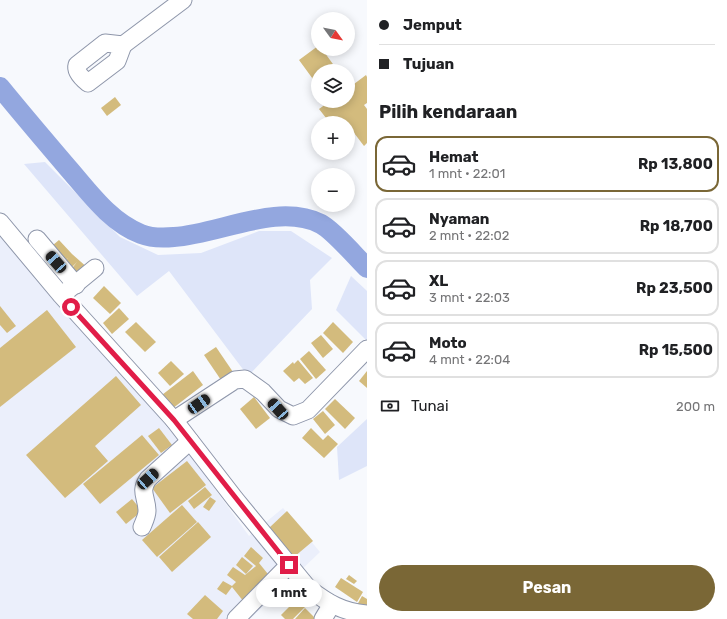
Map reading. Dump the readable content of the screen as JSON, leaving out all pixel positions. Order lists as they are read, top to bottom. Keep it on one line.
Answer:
{"north":"bottom right","page":{"banner":["Jemput","Tujuan"],"map_buttons":["+","−"],"heading":"Pilih kendaraan","list":[{"name":"Hemat","note":"1 mnt · 22:01","value":"Rp 13,800"},{"name":"Nyaman","note":"2 mnt · 22:02","value":"Rp 18,700"},{"name":"XL","note":"3 mnt · 22:03","value":"Rp 23,500"},{"name":"Moto","note":"4 mnt · 22:04","value":"Rp 15,500"}],"pay":["Tunai","200 m"],"buttons":"Pesan","bubble":"1 mnt"}}
